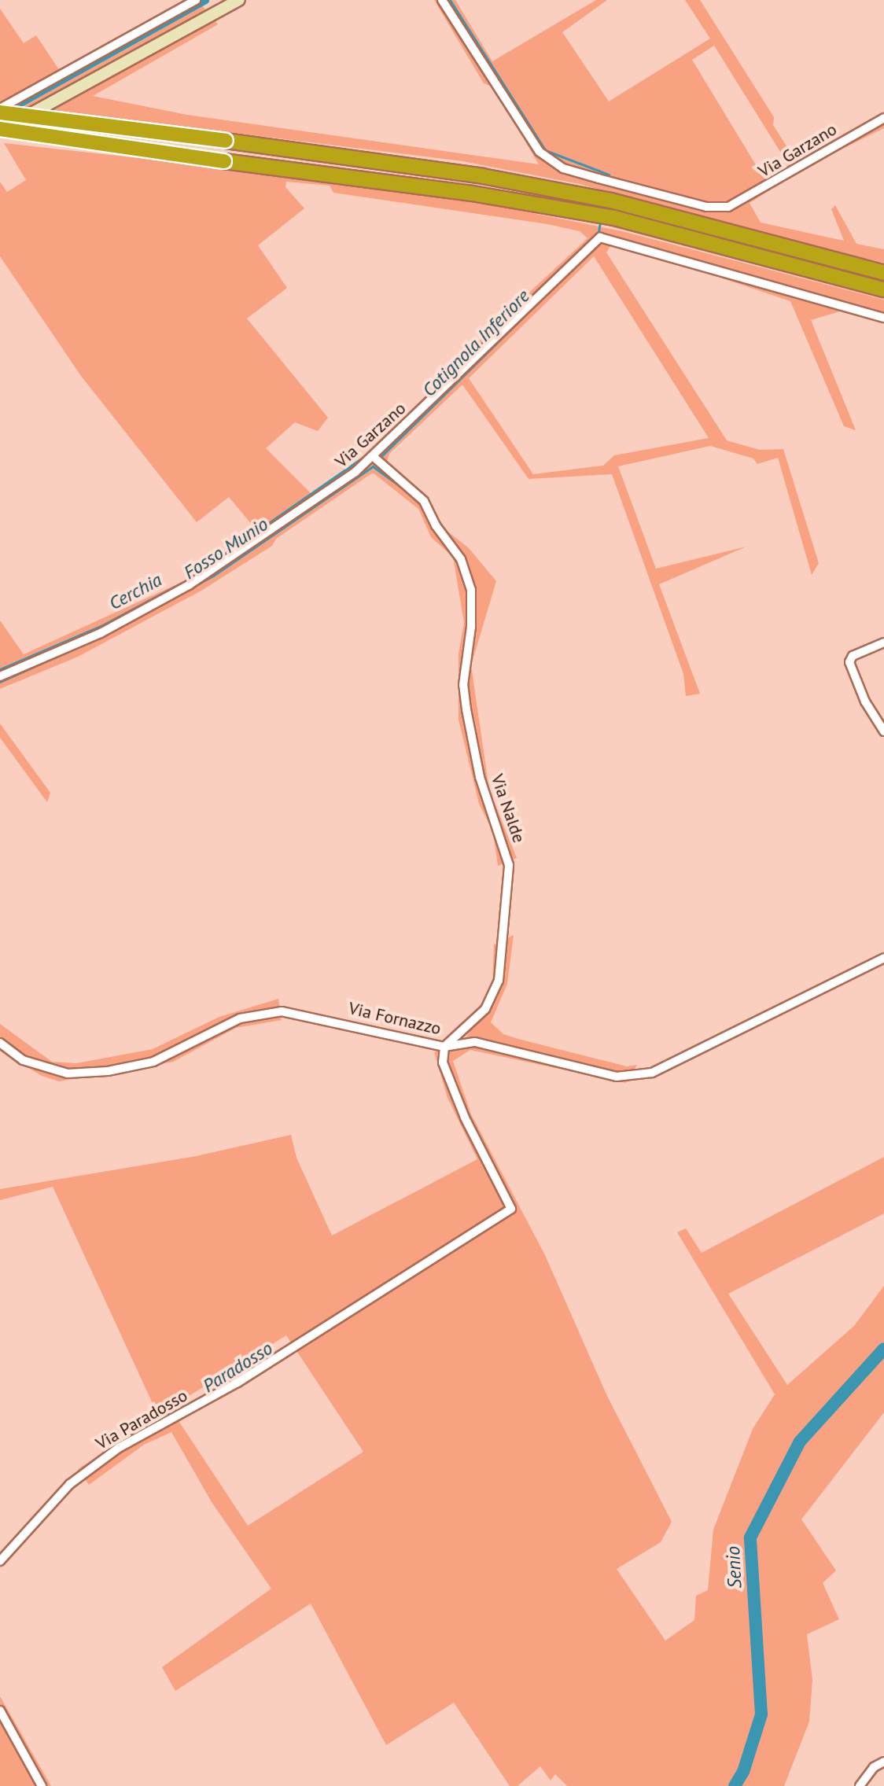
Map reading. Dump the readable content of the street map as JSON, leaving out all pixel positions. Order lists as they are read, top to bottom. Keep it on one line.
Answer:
{"streets":{"street":["Via Garzano","Via Nalde","Via Fornazzo","Via Paradosso"]},"crossings":[["Via Garzano","Via Nalde"],["Via Nalde","Via Fornazzo"],["Via Nalde","Via Paradosso"],["Via Fornazzo","Via Paradosso"]],"water":["Cotignola Inferiore","Fosso Munio","Cerchia","Paradosso","Senio"]}
